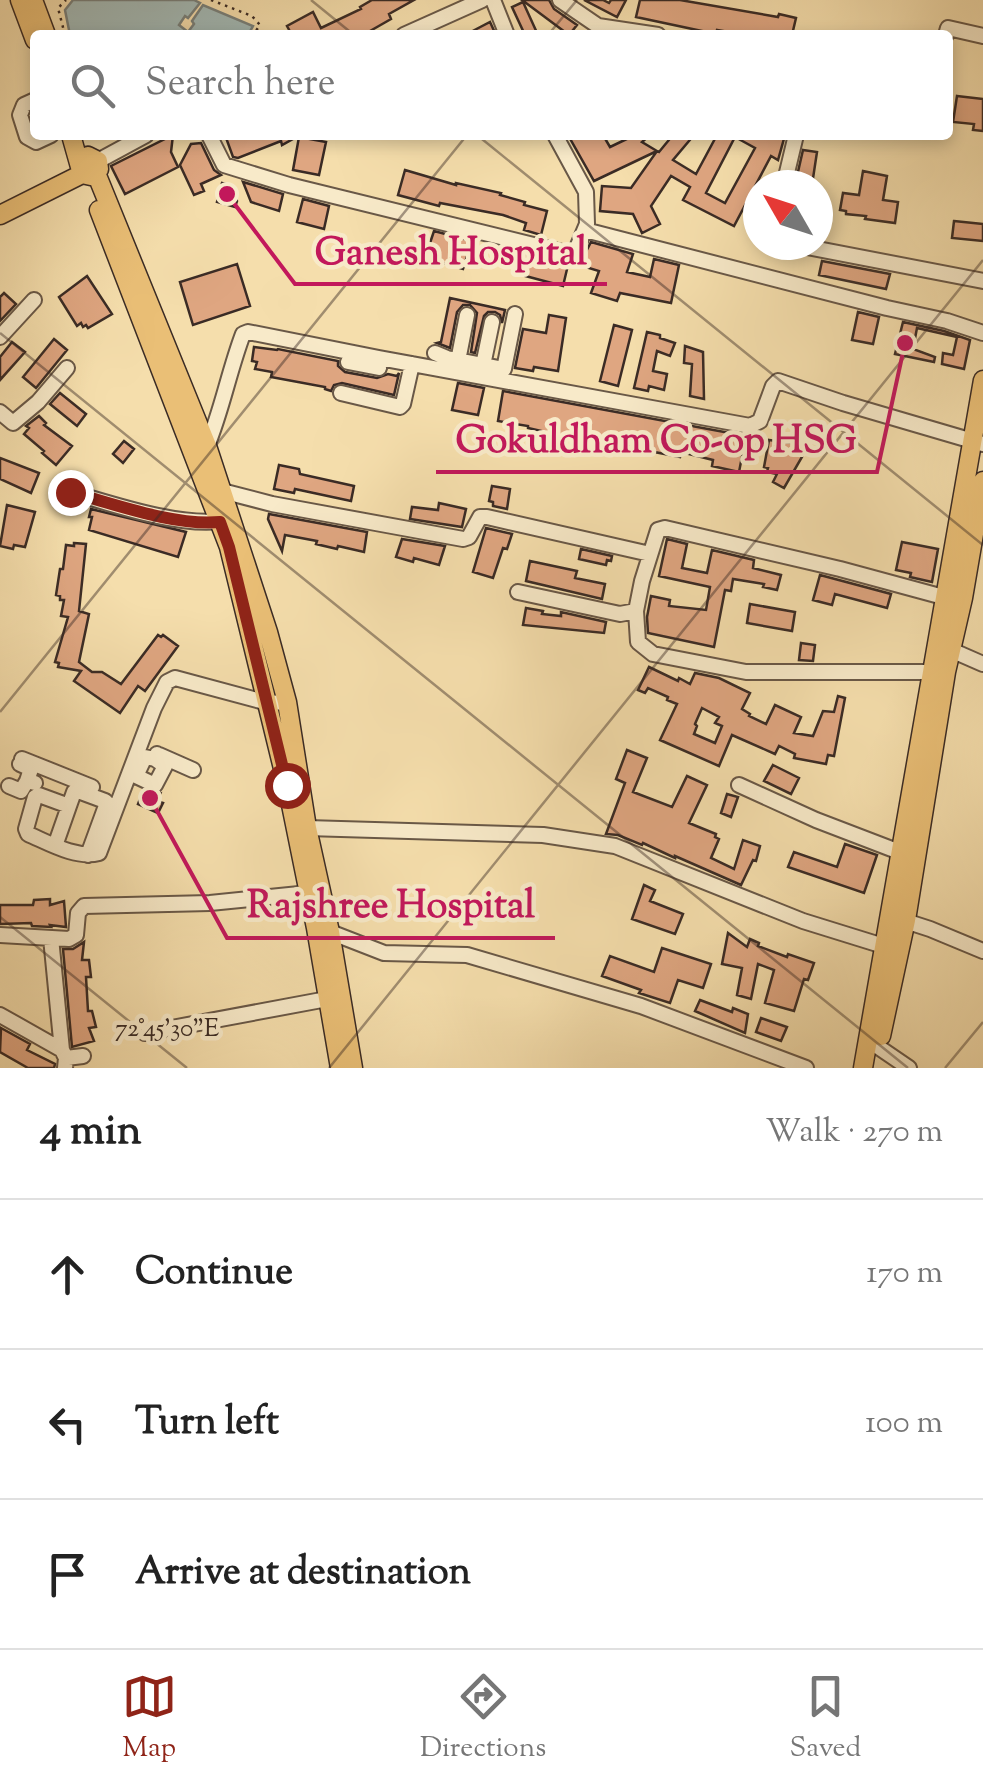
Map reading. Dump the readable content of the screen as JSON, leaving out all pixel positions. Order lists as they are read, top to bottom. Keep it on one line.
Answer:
{"places":["Ganesh Hospital","Gokuldham Co-op HSG","Rajshree Hospital"],"north":"top left","page":{"search":"Search here","heading":["4 min","Walk · 270 m"],"list":[["Continue","170 m"],["Turn left","100 m"],"Arrive at destination"],"nav":["Map","Directions","Saved"]},"coordinates":["72°45'30\"E"]}
